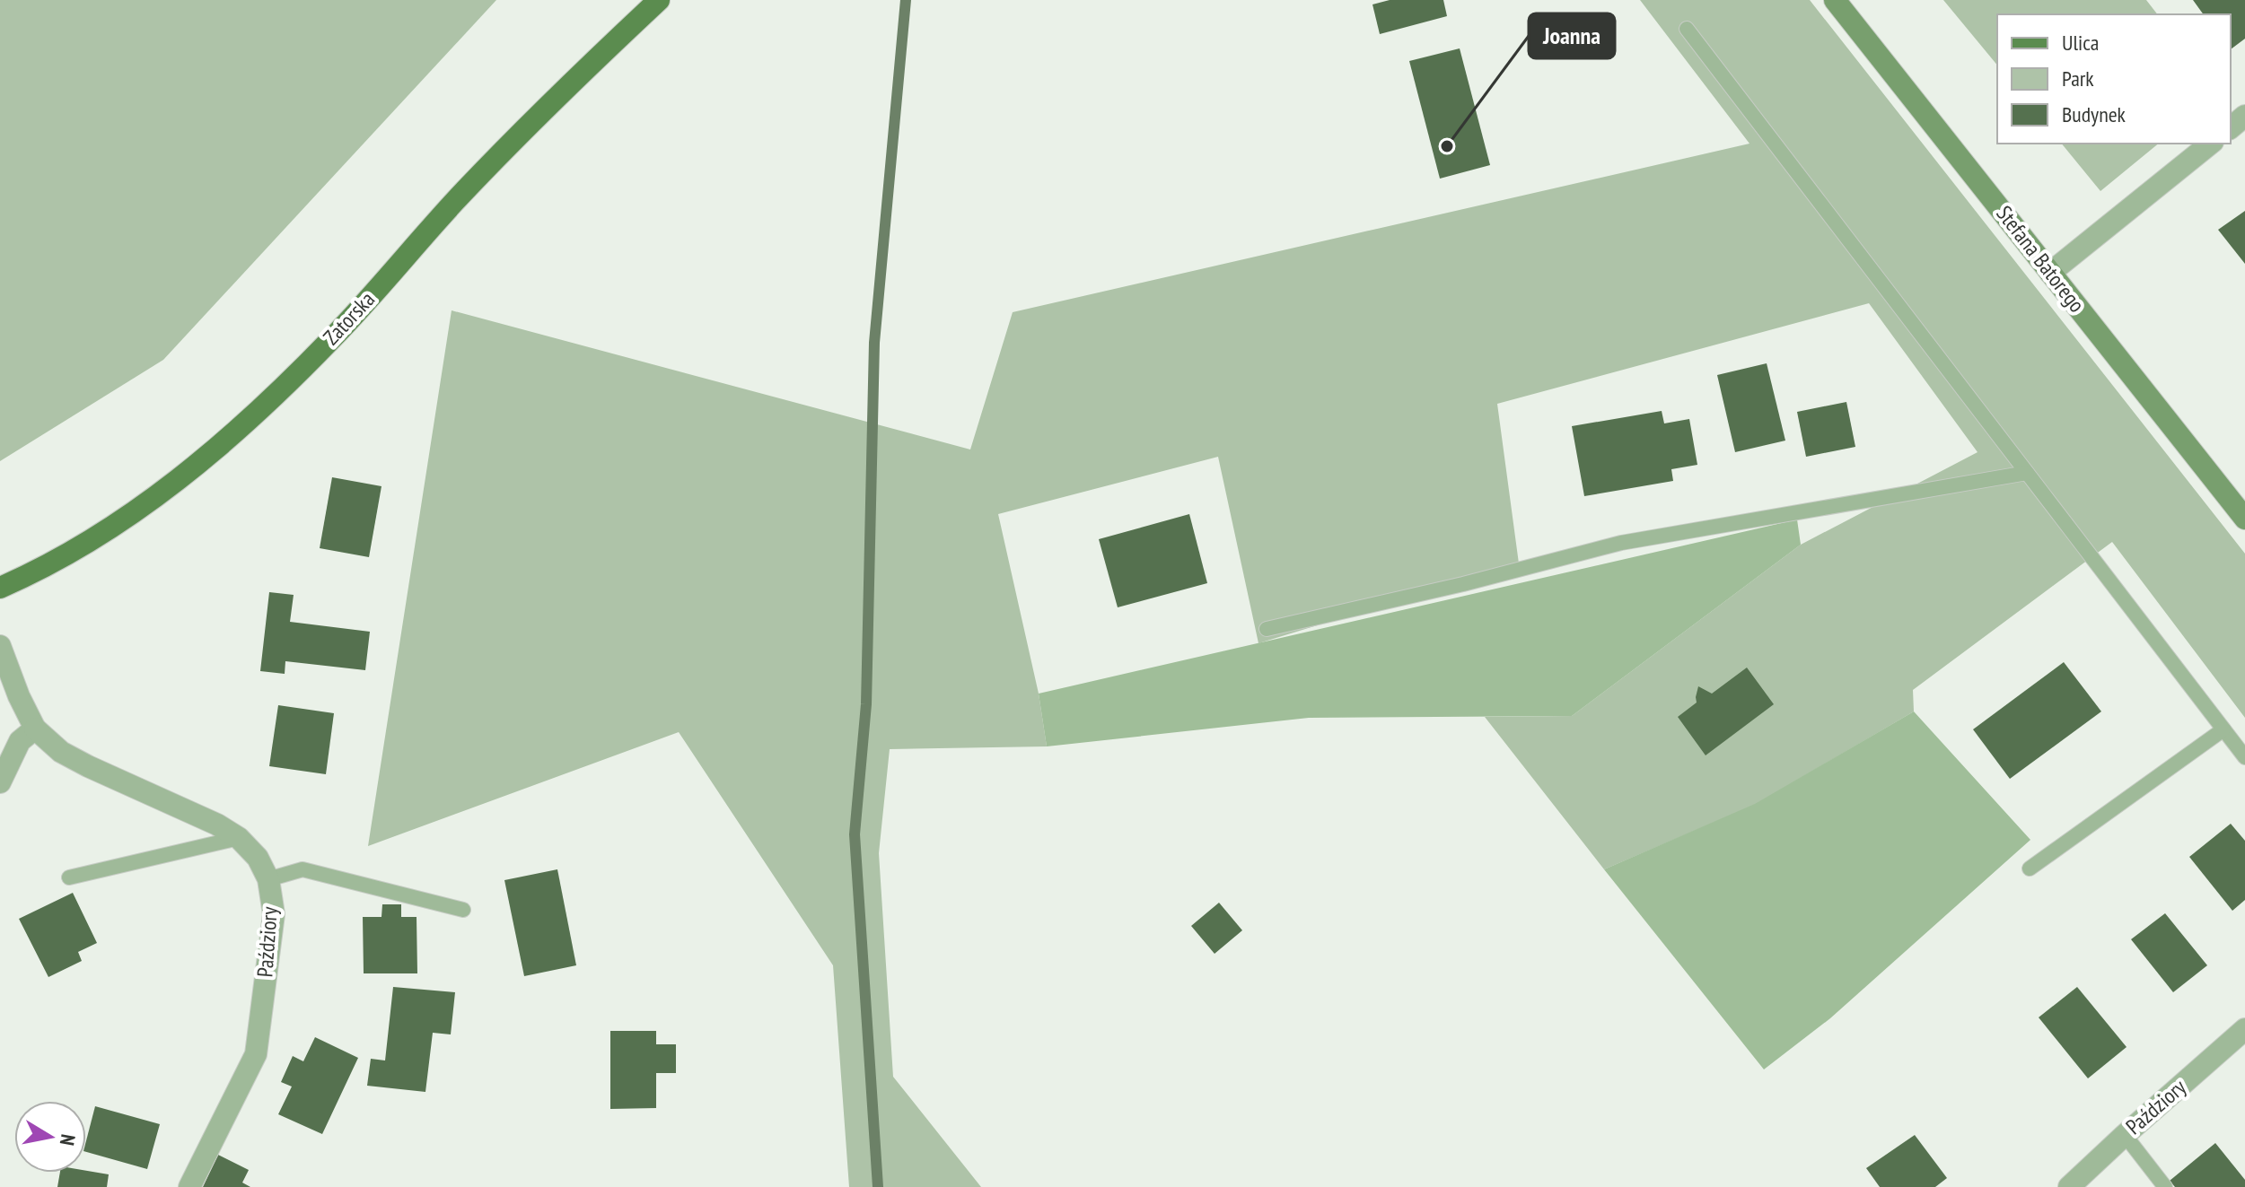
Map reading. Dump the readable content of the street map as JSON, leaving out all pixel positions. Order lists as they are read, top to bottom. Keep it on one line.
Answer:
{"streets":{"main road":["Zatorska"],"street":["Stefana Batorego","Paździory"]},"places":["Joanna"],"legend":["Ulica","Park","Budynek"],"north":"right"}
